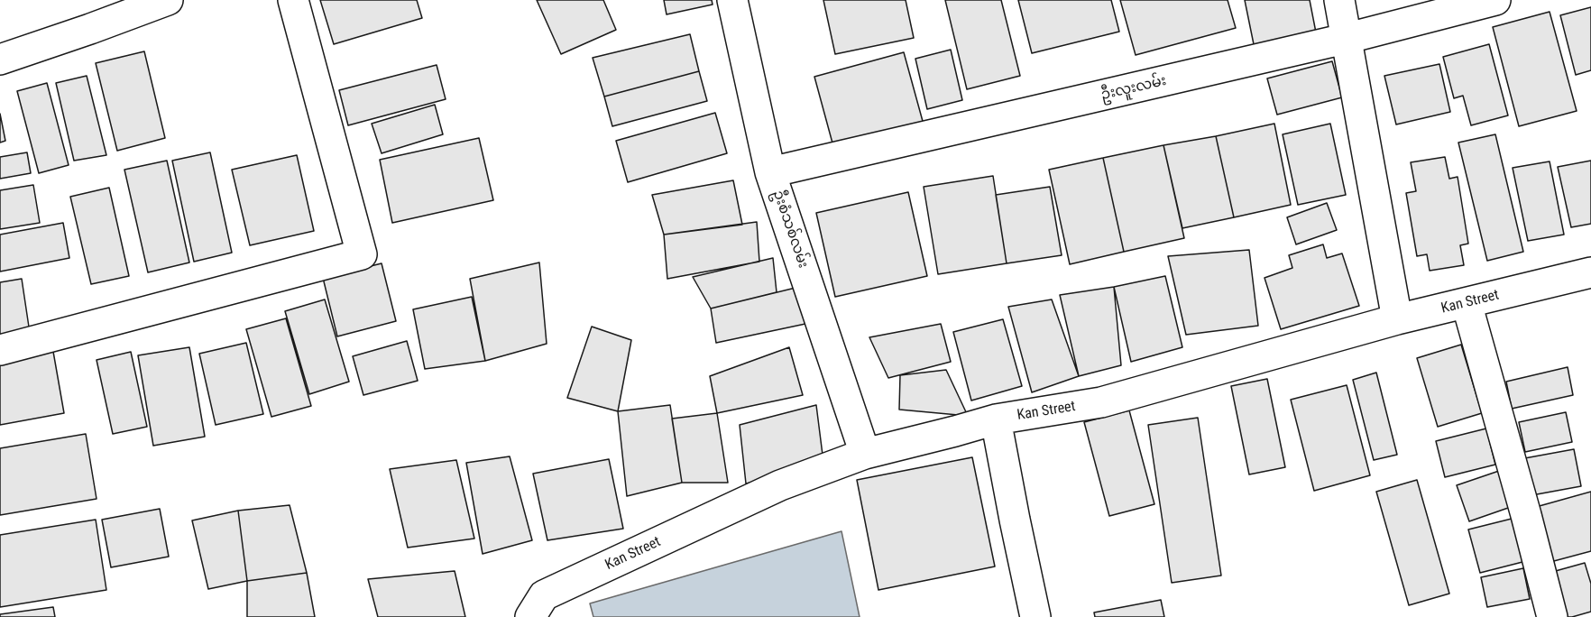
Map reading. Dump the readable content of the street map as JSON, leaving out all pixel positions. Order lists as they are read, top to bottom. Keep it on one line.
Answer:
{"streets":{"street":["ဦးလူးလမ်း","ဦးစံသစ်လမ်း","Kan Street"]},"crossings":[["ဦးလူးလမ်း","ဦးစံသစ်လမ်း"],["ဦးစံသစ်လမ်း","Kan Street"]]}
